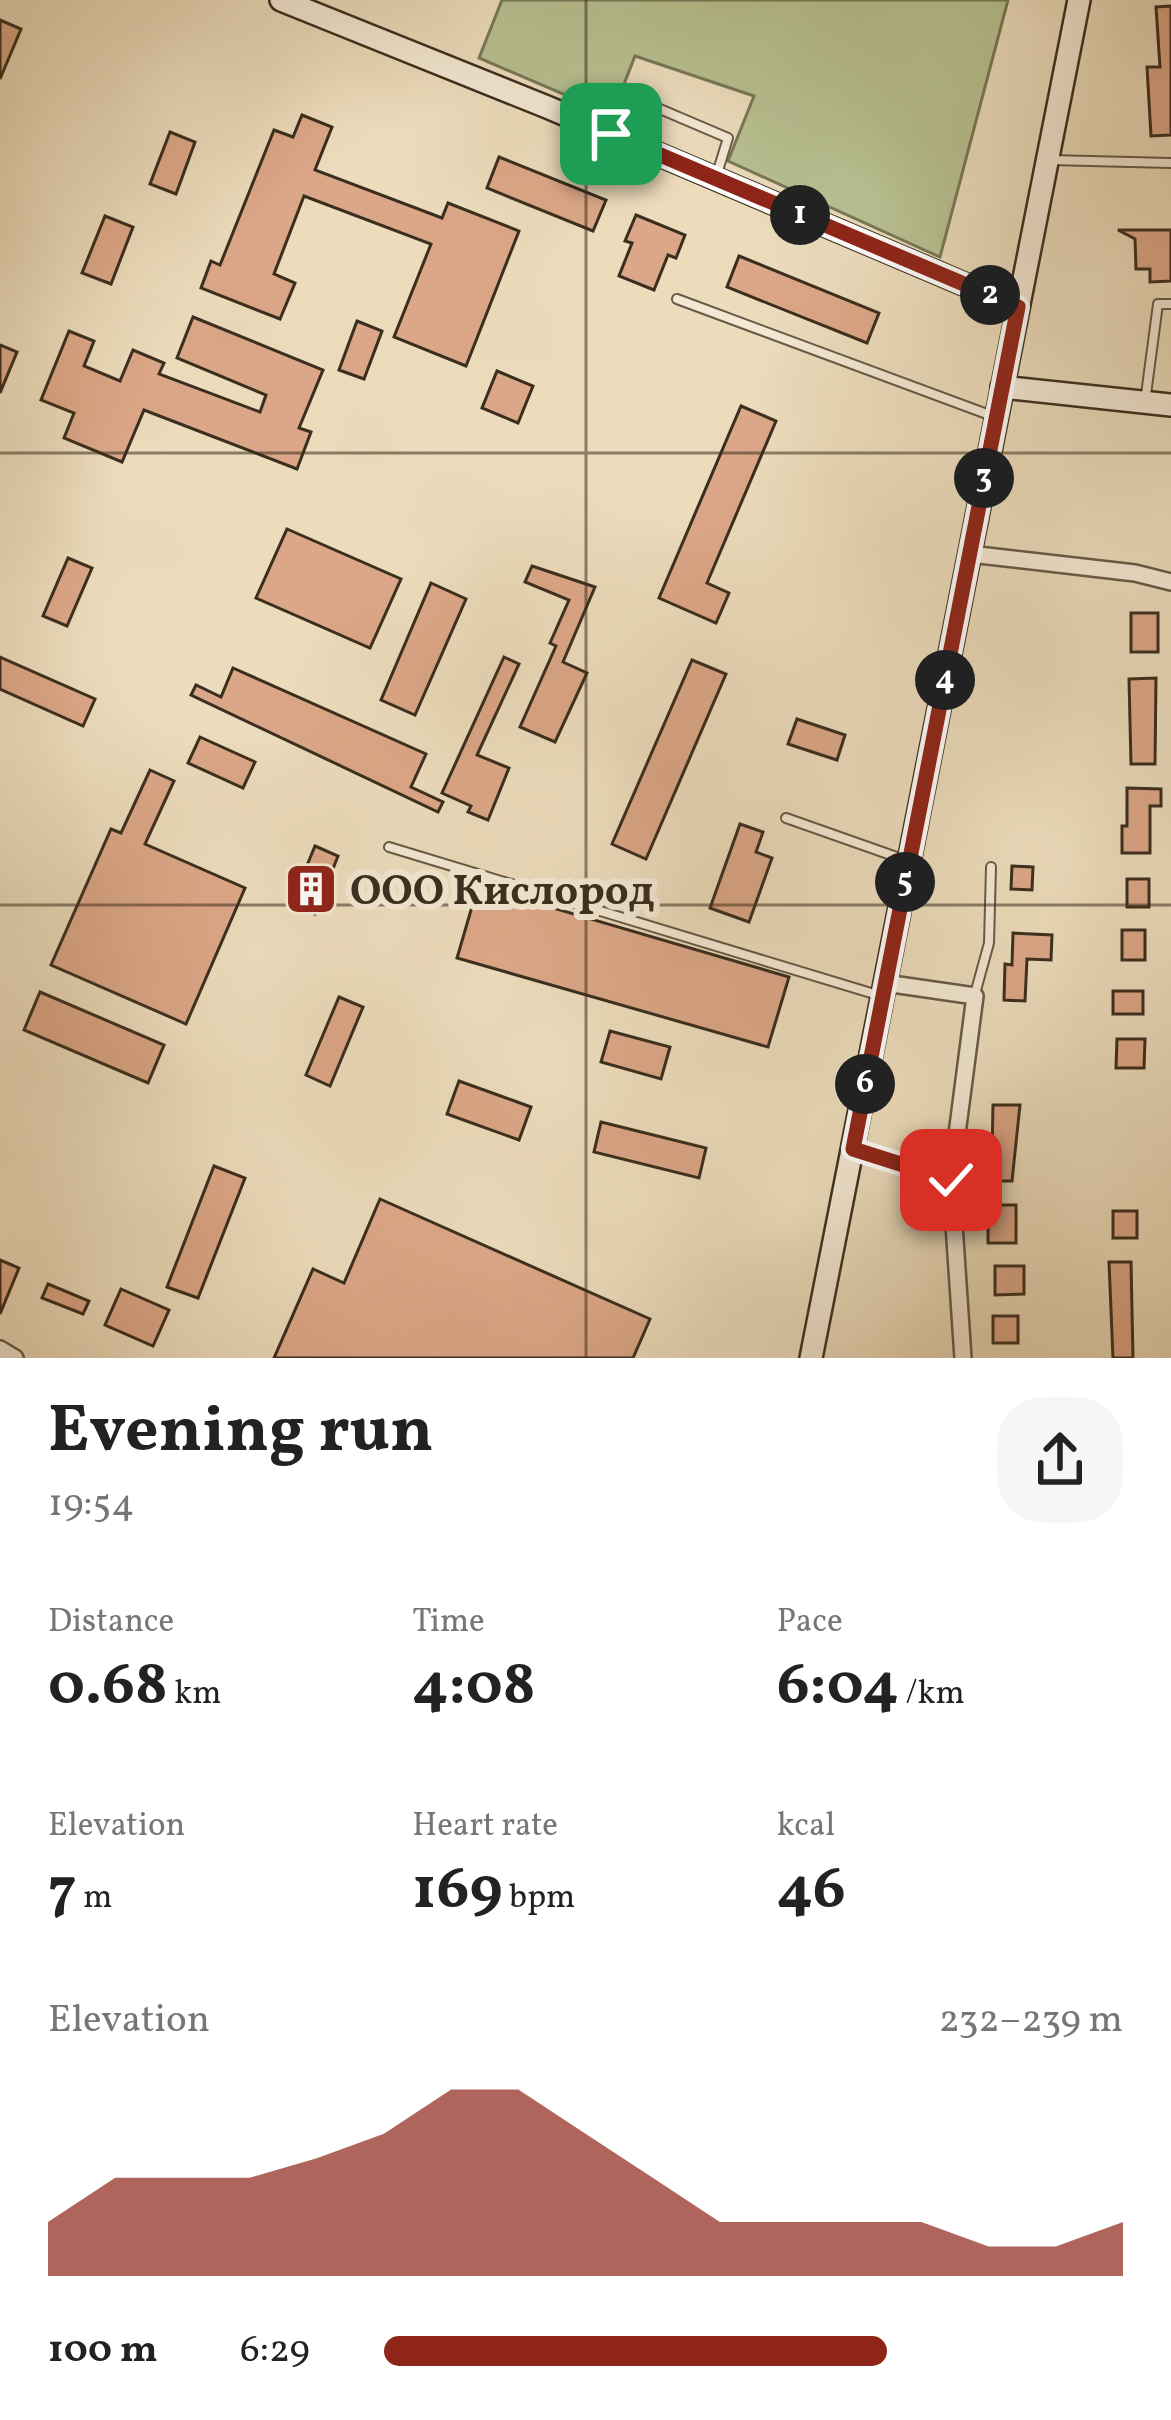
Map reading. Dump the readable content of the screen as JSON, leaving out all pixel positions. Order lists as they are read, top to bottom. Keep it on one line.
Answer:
{"places":{"building":["ООО Кислород"]},"page":{"pins":["1","2","3","4","5","6"],"heading":["Evening run","19:54"],"stats":[["Distance","0.68 km"],["Time","4:08"],["Pace","6:04 /km"],["Elevation","7 m"],["Heart rate","169 bpm"],["kcal","46"]],"chart":["Elevation","232–239 m"],"list":[{"name":"100 m","note":"6:29"}]}}
